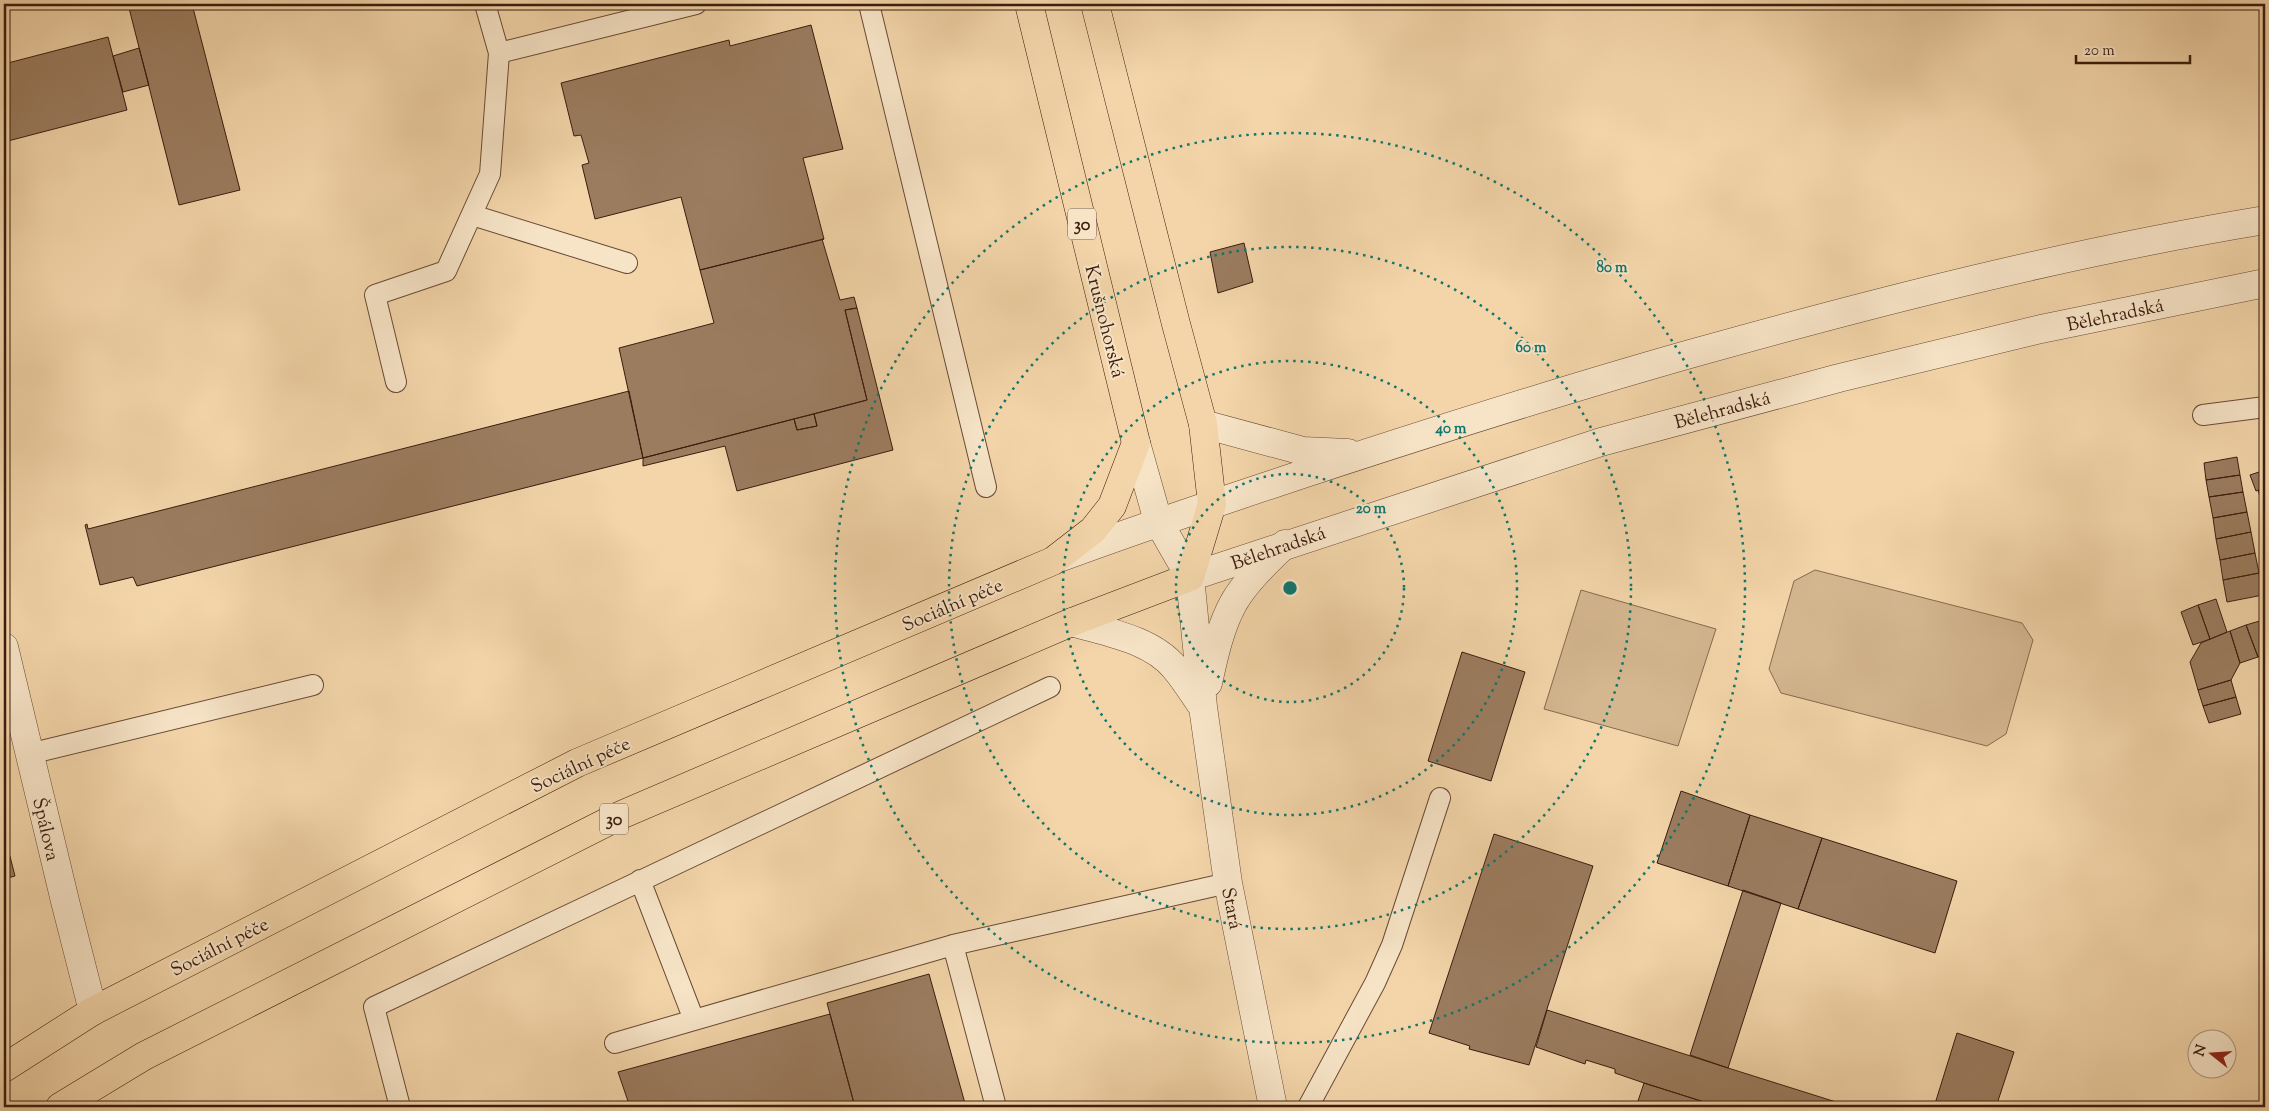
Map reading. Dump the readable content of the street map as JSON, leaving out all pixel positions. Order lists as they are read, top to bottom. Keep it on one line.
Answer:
{"streets":{"main road":["30","Krušnohorská","Sociální péče"],"street":["Bělehradská","Špálova","Stará"]},"crossings":[["30","Bělehradská"],["30","Krušnohorská"],["30","Sociální péče"],["30","Stará"],["Bělehradská","Stará"],["Krušnohorská","Sociální péče"],["Sociální péče","Špálova"]],"scale_bar":"20 m","north":"left","rings":["80 m","60 m","40 m","20 m"]}
